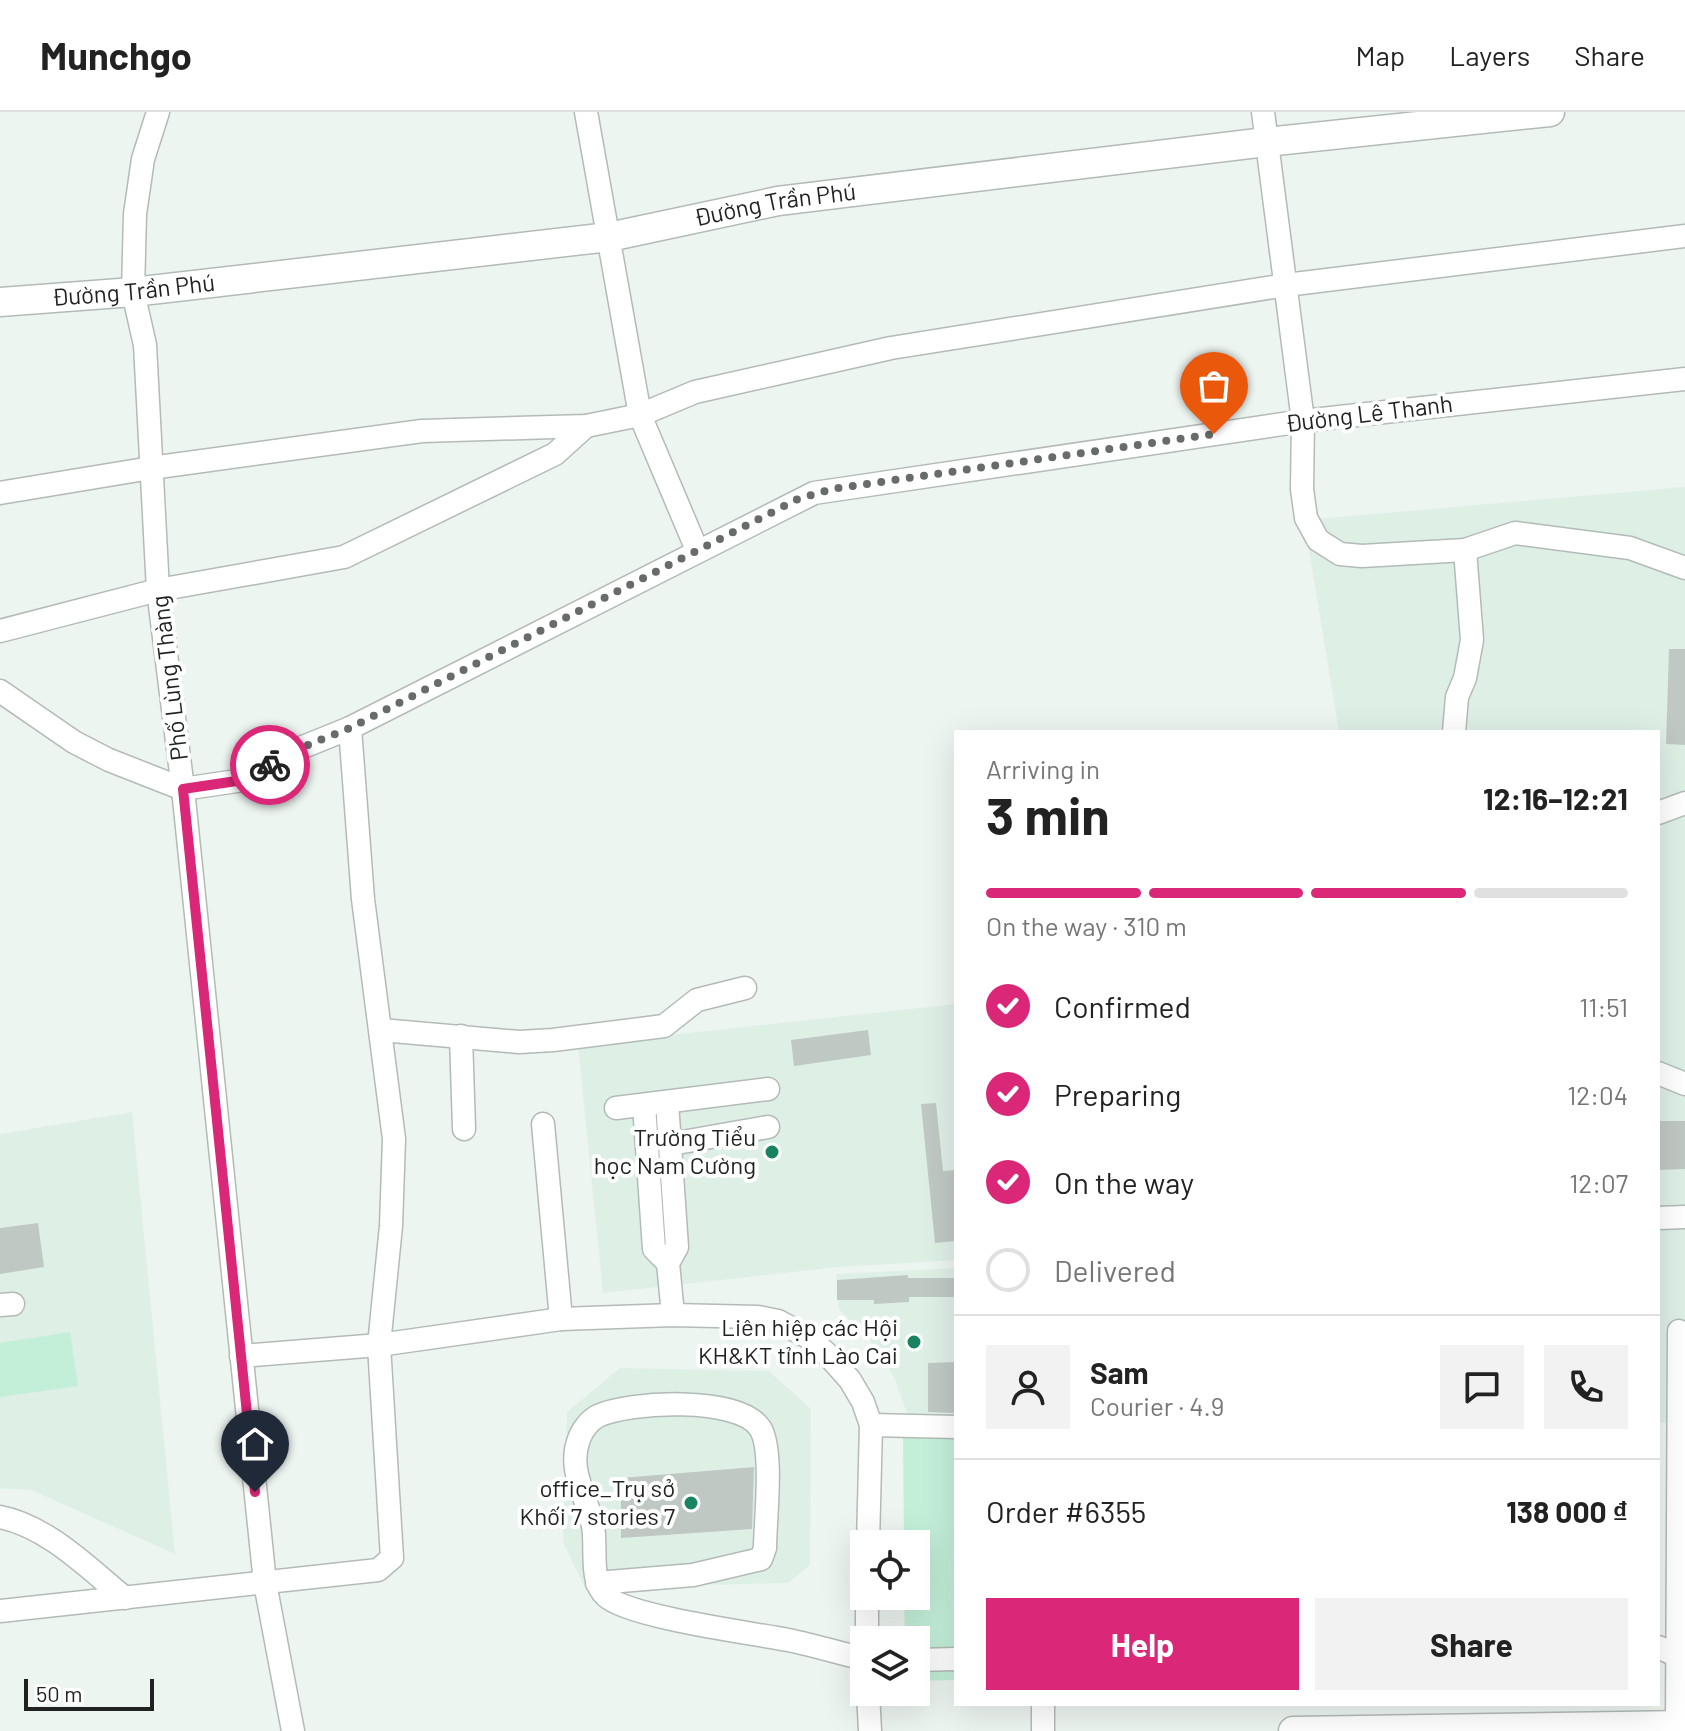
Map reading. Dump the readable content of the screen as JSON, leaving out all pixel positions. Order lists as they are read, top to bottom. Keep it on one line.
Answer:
{"streets":{"main road":["Đường Trần Phú"],"street":["Đường Lê Thanh","Phố Lùng Thàng"]},"crossings":[["Đường Trần Phú","Phố Lùng Thàng"],["Đường Lê Thanh","Phố Lùng Thàng"]],"places":["Trường Tiểu học Nam Cường","Liên hiệp các Hội KH&KT tỉnh Lào Cai","office_Trụ sở Khối 7 stories 7"],"scale_bar":"50 m","page":{"header":"Munchgo","nav":["Map","Layers","Share"],"heading":["3 min","Arriving in","12:16–12:21"],"panel":["Sam","Courier · 4.9","Order #6355","138 000 ₫"],"bar":"On the way · 310 m","list":[["Confirmed","11:51"],["Preparing","12:04"],["On the way","12:07"],"Delivered"],"buttons":["Help","Share"],"scale":"50 m"}}
